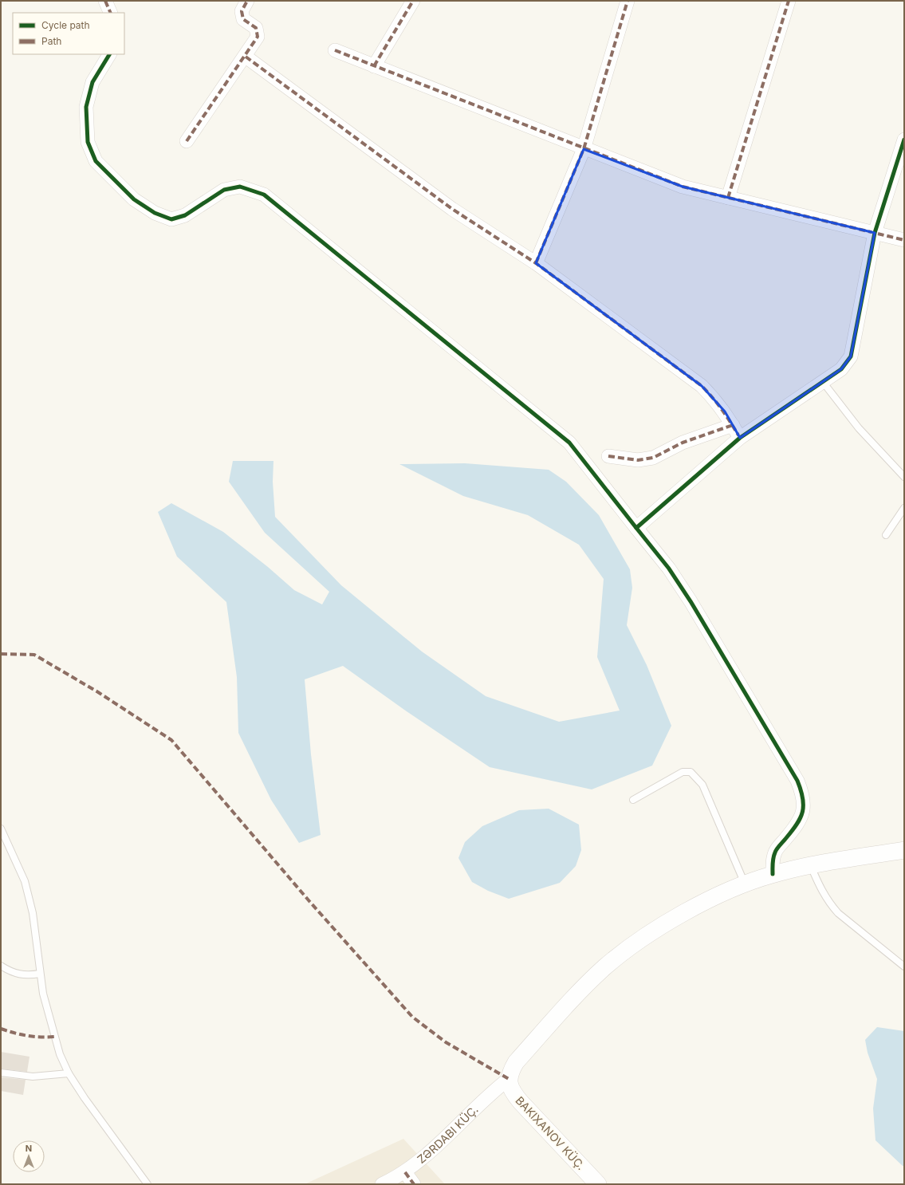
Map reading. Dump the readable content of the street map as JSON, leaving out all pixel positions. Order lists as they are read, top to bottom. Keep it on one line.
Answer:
{"streets":{"street":["ZƏRDABI KÜÇ."]},"legend":["Cycle path","Path"],"north":"top"}
